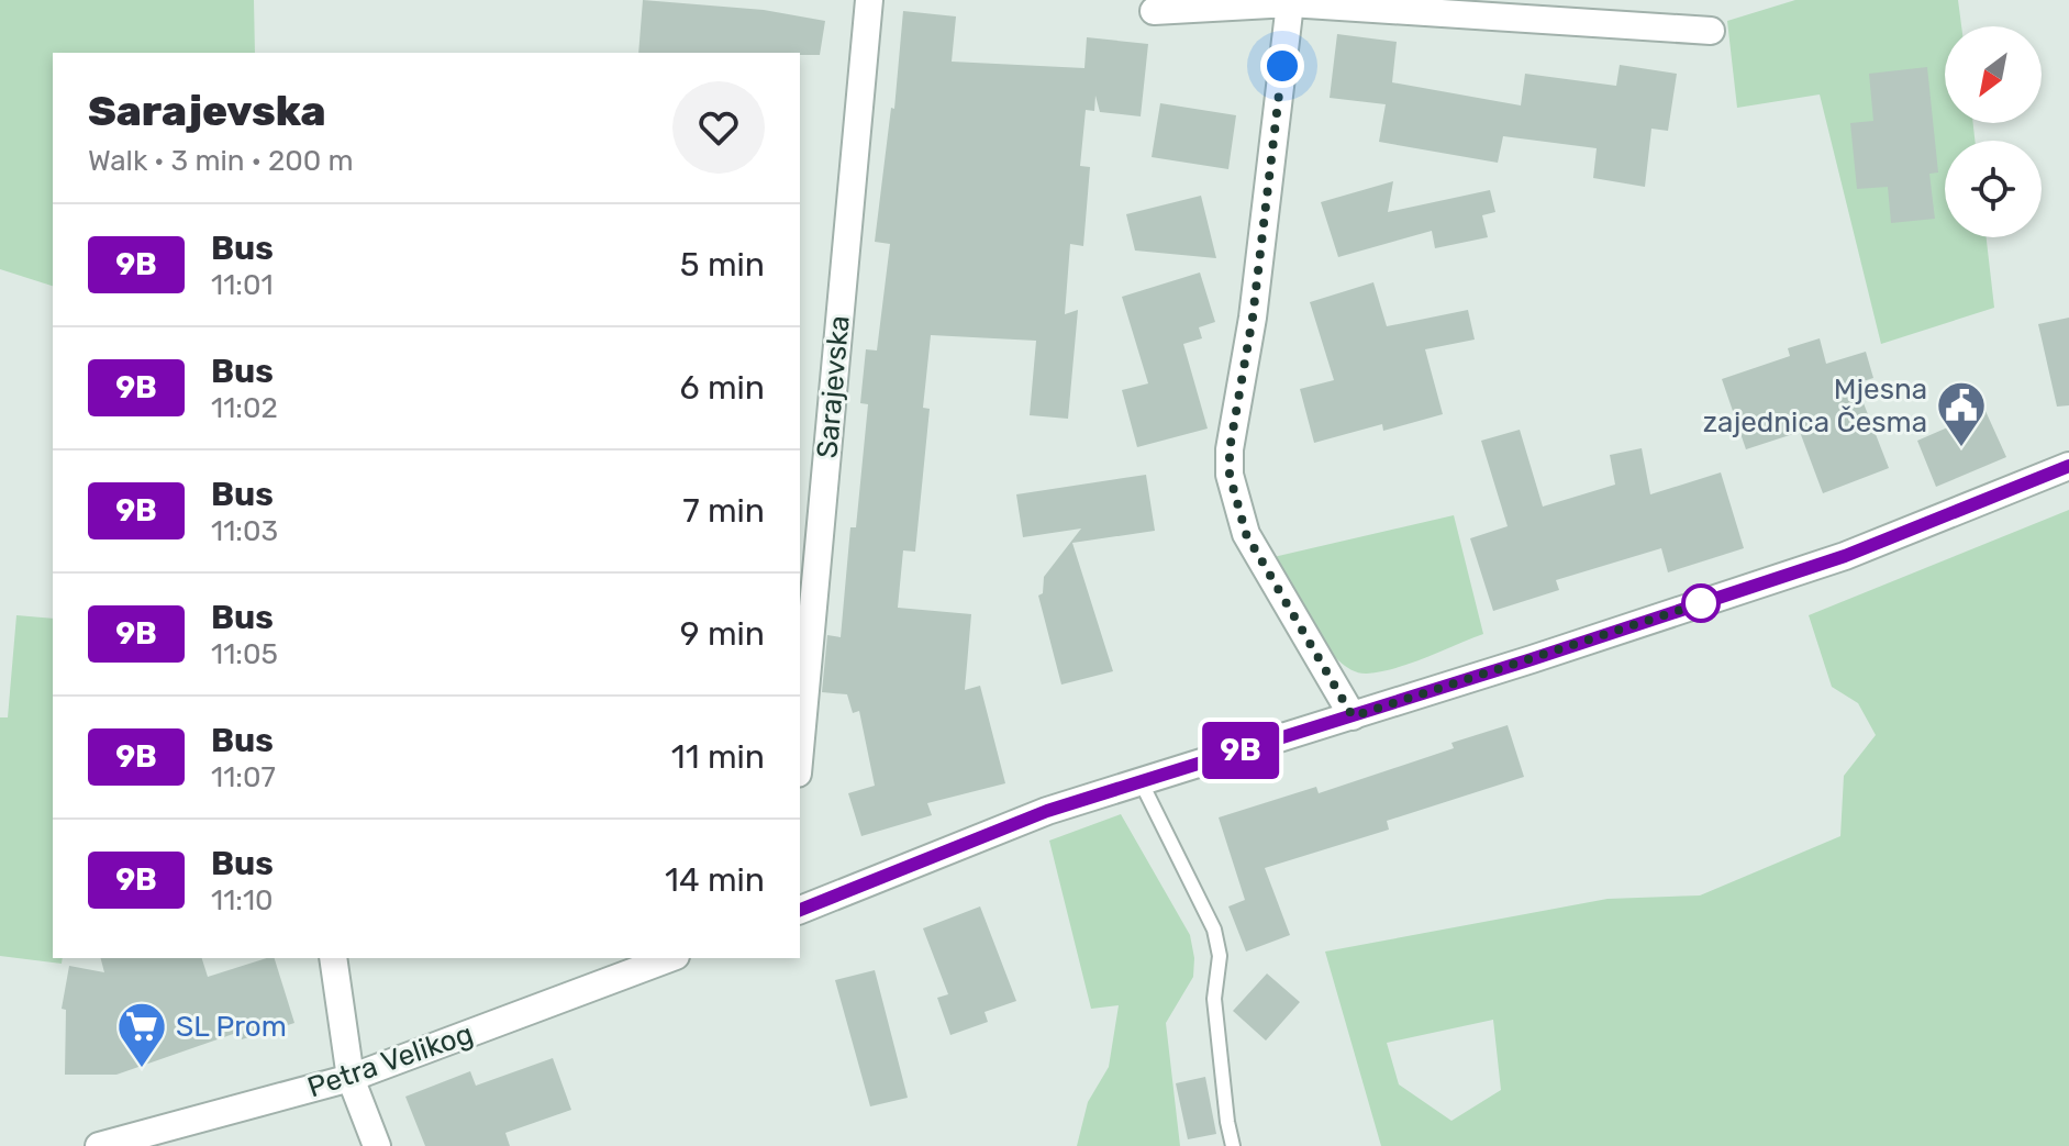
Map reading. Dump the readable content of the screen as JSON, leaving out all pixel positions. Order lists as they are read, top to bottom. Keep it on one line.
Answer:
{"streets":{"street":["Sarajevska","Petra Velikog"]},"places":{"public building":["Mjesna zajednica Česma"],"supermarket":["SL Prom"]},"lines":["bus line 9B"],"north":"bottom left","page":{"on_map":"9B","heading":["Sarajevska","Walk · 3 min · 200 m"],"list":[{"mark":"9B","name":"Bus","note":"11:01","value":"5 min"},{"mark":"9B","name":"Bus","note":"11:02","value":"6 min"},{"mark":"9B","name":"Bus","note":"11:03","value":"7 min"},{"mark":"9B","name":"Bus","note":"11:05","value":"9 min"},{"mark":"9B","name":"Bus","note":"11:07","value":"11 min"},{"mark":"9B","name":"Bus","note":"11:10","value":"14 min"}]}}
